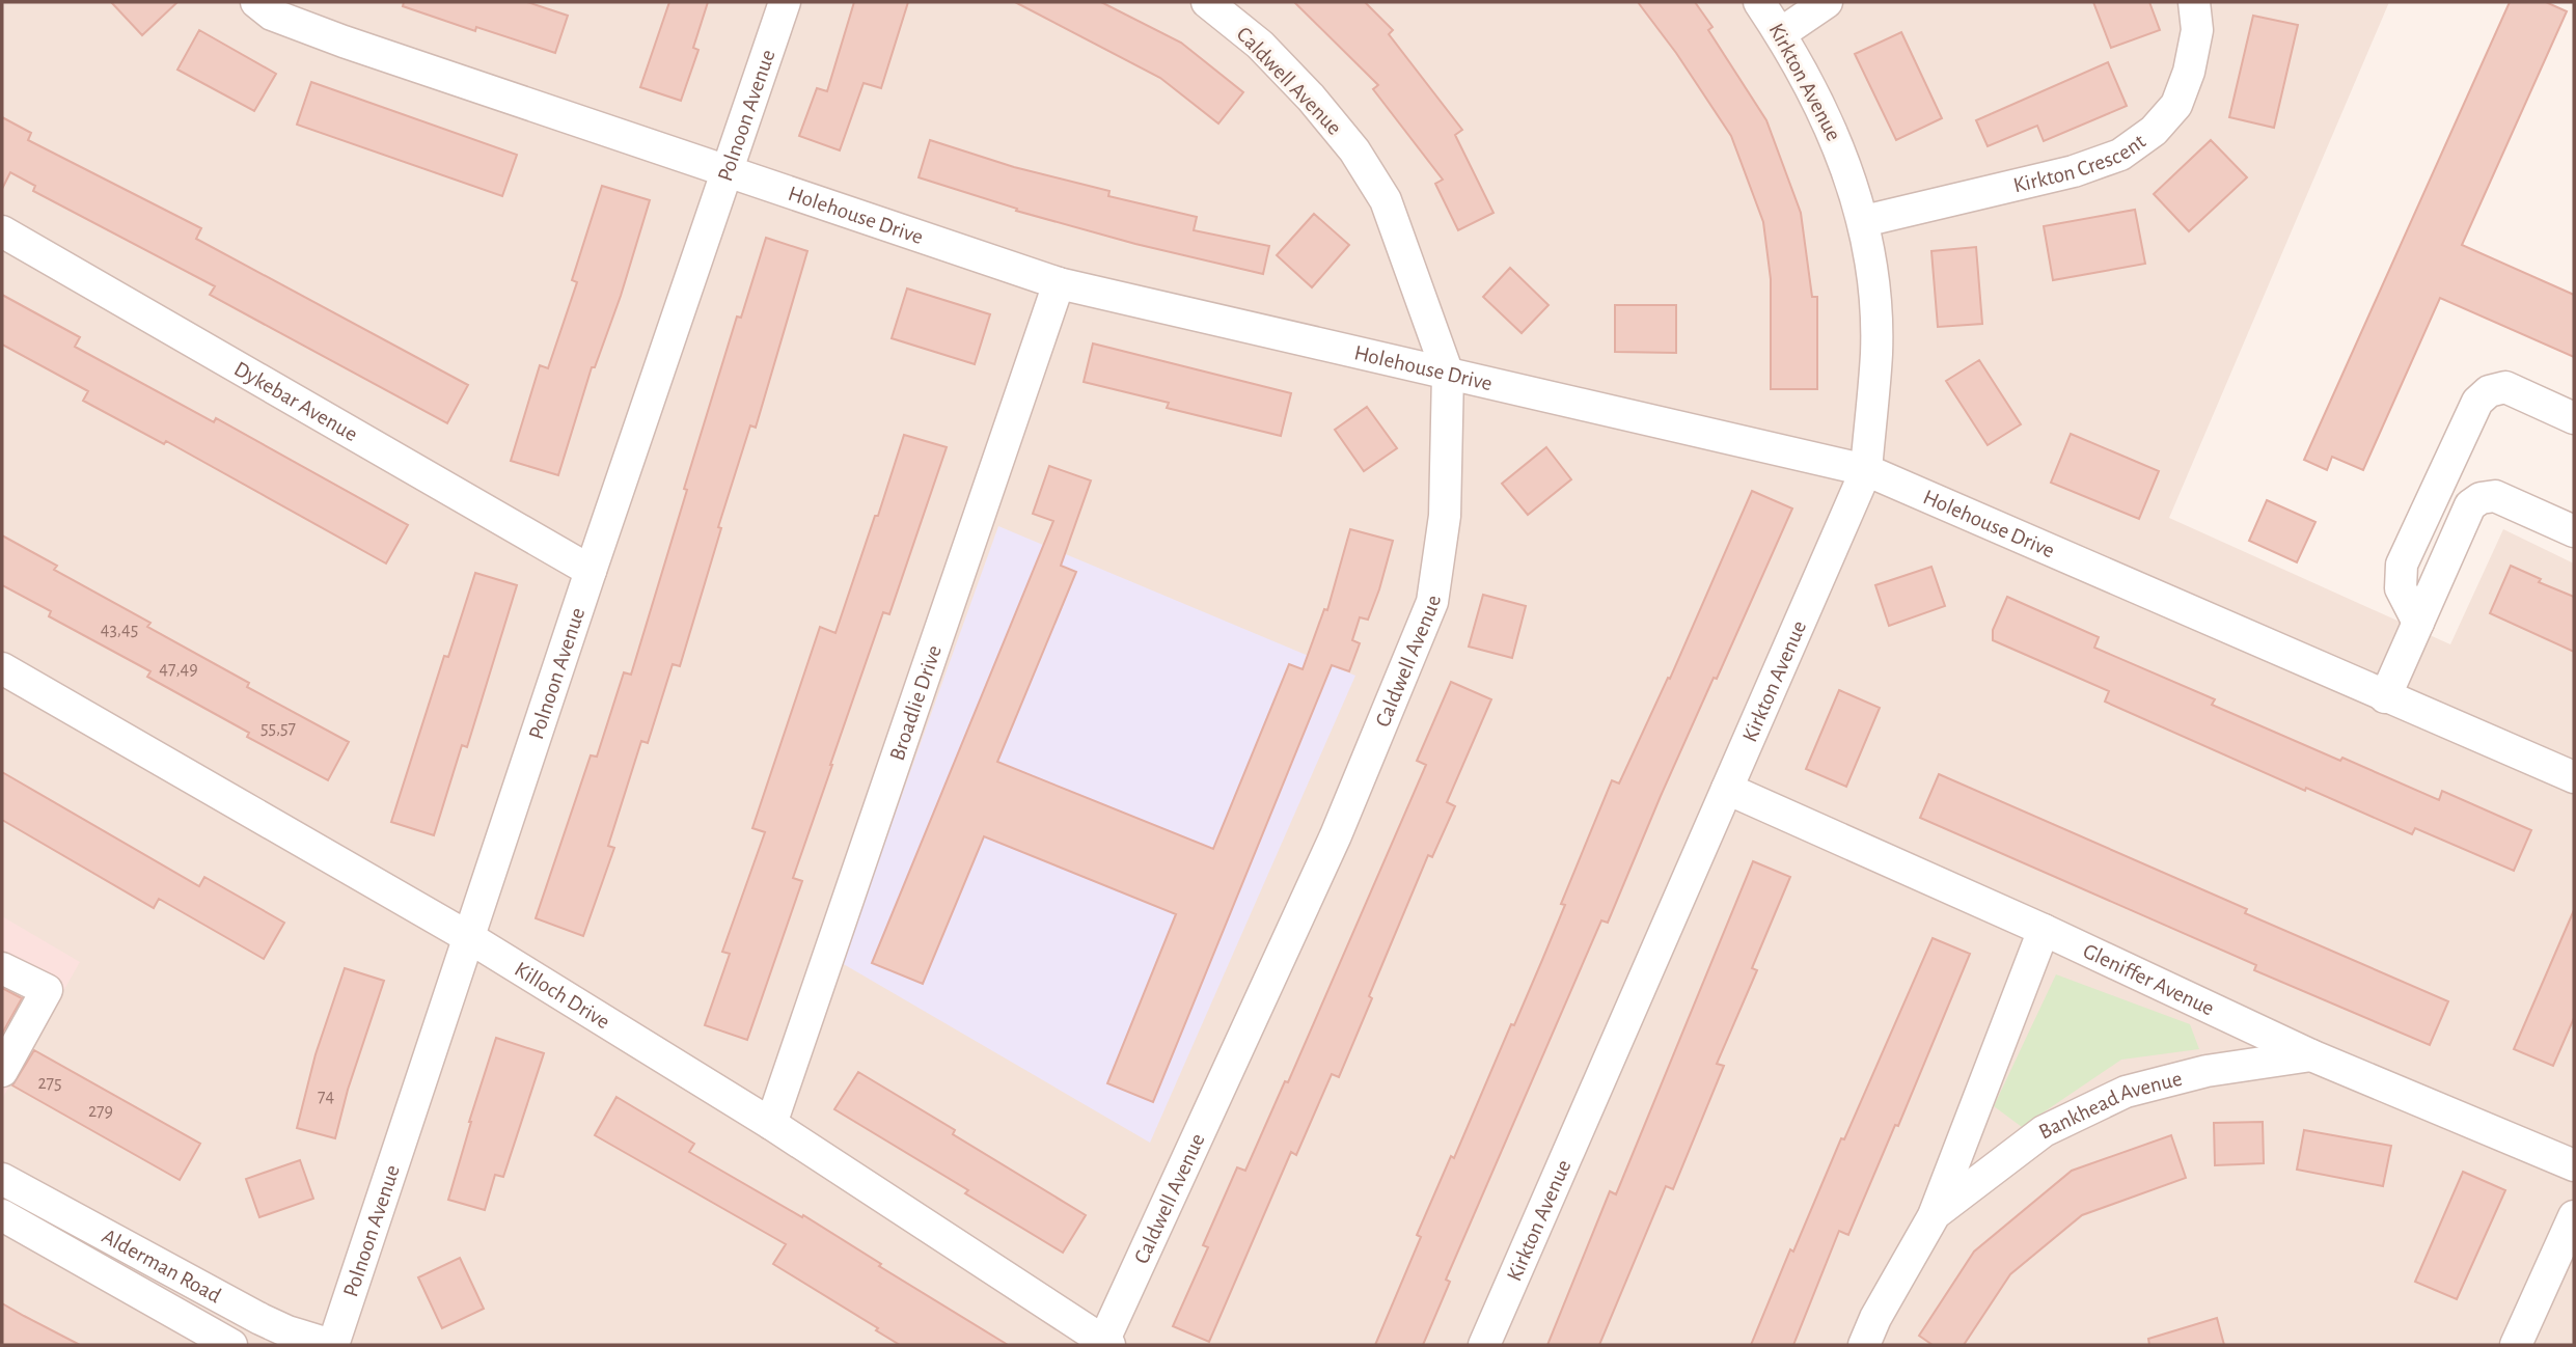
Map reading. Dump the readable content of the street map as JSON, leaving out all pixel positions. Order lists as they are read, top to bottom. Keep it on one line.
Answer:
{"streets":{"street":["Caldwell Avenue","Kirkton Avenue","Polnoon Avenue","Kirkton Crescent","Holehouse Drive","Dykebar Avenue","Broadlie Drive","Gleniffer Avenue","Killoch Drive","Bankhead Avenue","Alderman Road"]},"crossings":[["Caldwell Avenue","Holehouse Drive"],["Caldwell Avenue","Killoch Drive"],["Kirkton Avenue","Kirkton Crescent"],["Kirkton Avenue","Holehouse Drive"],["Kirkton Avenue","Gleniffer Avenue"],["Polnoon Avenue","Holehouse Drive"],["Polnoon Avenue","Dykebar Avenue"],["Polnoon Avenue","Killoch Drive"],["Polnoon Avenue","Alderman Road"],["Holehouse Drive","Broadlie Drive"],["Broadlie Drive","Killoch Drive"],["Gleniffer Avenue","Bankhead Avenue"]],"house_numbers":["43,45","47,49","55,57","275","74","279"]}
